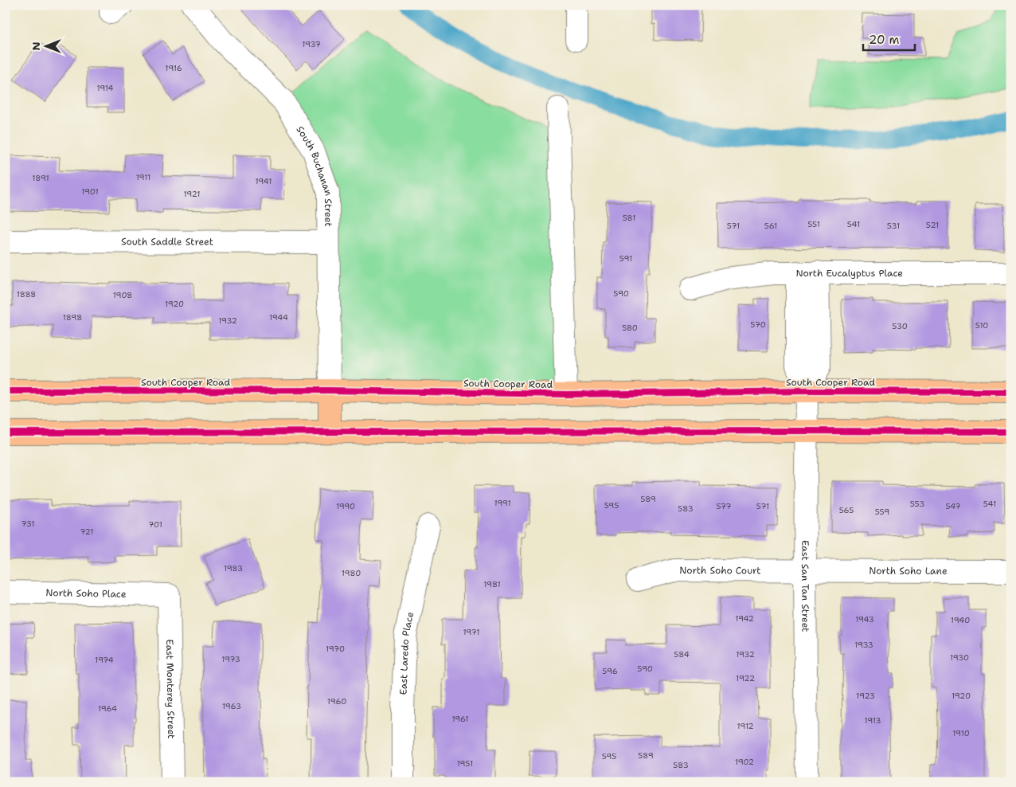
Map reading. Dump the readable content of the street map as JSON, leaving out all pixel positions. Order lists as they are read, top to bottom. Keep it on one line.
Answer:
{"streets":{"main road":["South Cooper Road"],"street":["South Buchanan Street","South Saddle Street","North Eucalyptus Place","North Soho Court","North Soho Lane","East San Tan Street","North Soho Place","East Laredo Place","East Monterey Street"]},"crossings":[["South Buchanan Street","South Saddle Street"],["South Buchanan Street","South Cooper Road"],["North Eucalyptus Place","East San Tan Street"],["South Cooper Road","East San Tan Street"],["North Soho Court","North Soho Lane"],["North Soho Court","East San Tan Street"],["North Soho Lane","East San Tan Street"],["North Soho Place","East Monterey Street"]],"house_numbers":["1937","1916","1914","1911","1891","1941","1901","1921","581","551","541","521","571","561","531","591","590","1888","1908","1920","1898","1944","1932","570","510","530","580","589","1991","553","541","595","1990","577","571","547","583","565","559","731","701","721","1983","1980","1981","1942","1943","1940","1971","1933","1970","584","1932","1930","1973","1974","590","596","1922","1923","1920","1960","1963","1964","1961","1913","1912","1910","589","595","1902","1951","583"],"scale_bar":"20 m","north":"left"}
